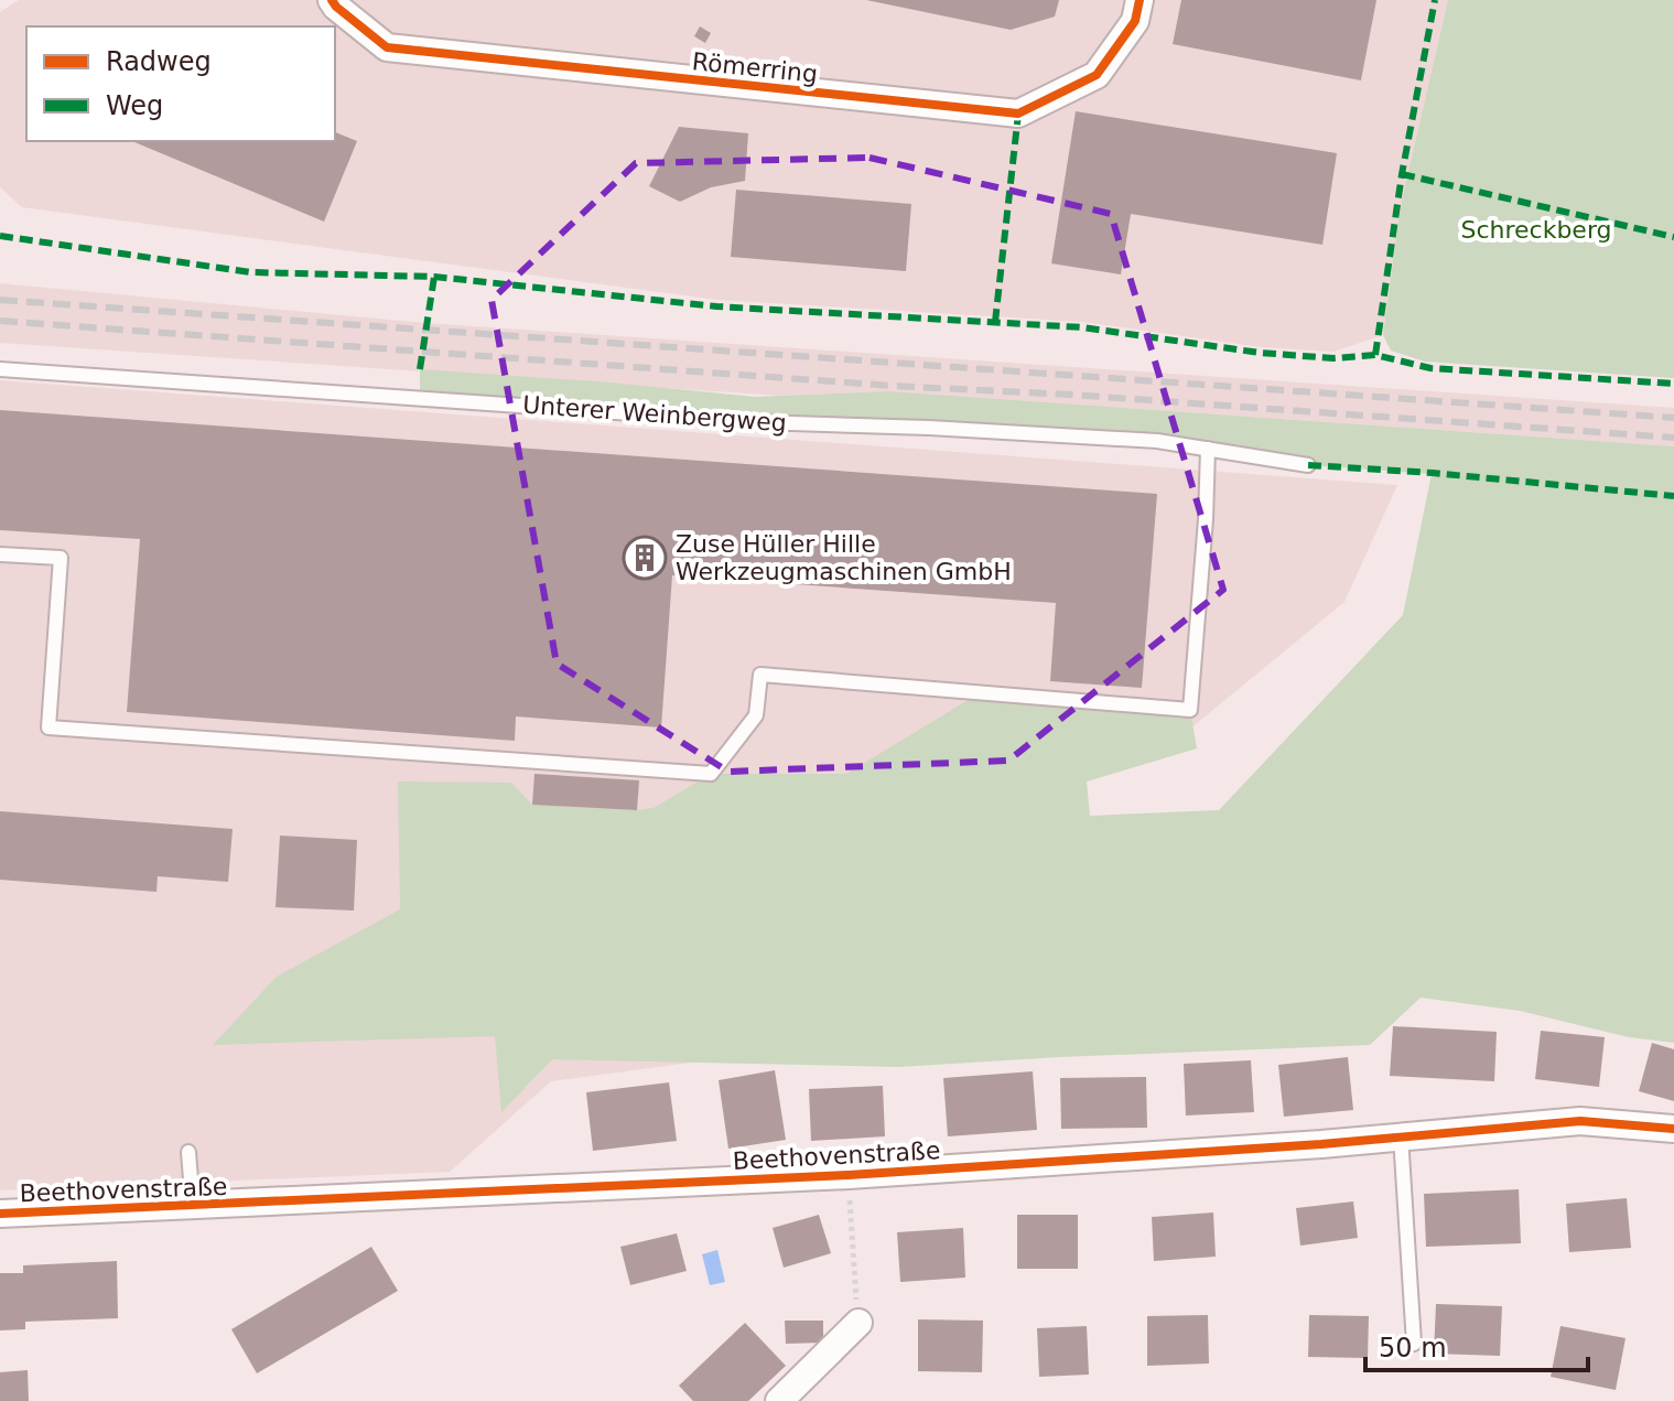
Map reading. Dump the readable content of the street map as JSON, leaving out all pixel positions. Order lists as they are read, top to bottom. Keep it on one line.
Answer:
{"streets":{"street":["Römerring","Beethovenstraße"],"lane":["Unterer Weinbergweg"]},"parks":["Schreckberg"],"places":{"building":["Zuse Hüller Hille Werkzeugmaschinen GmbH"]},"legend":["Radweg","Weg"],"scale_bar":"50 m"}
